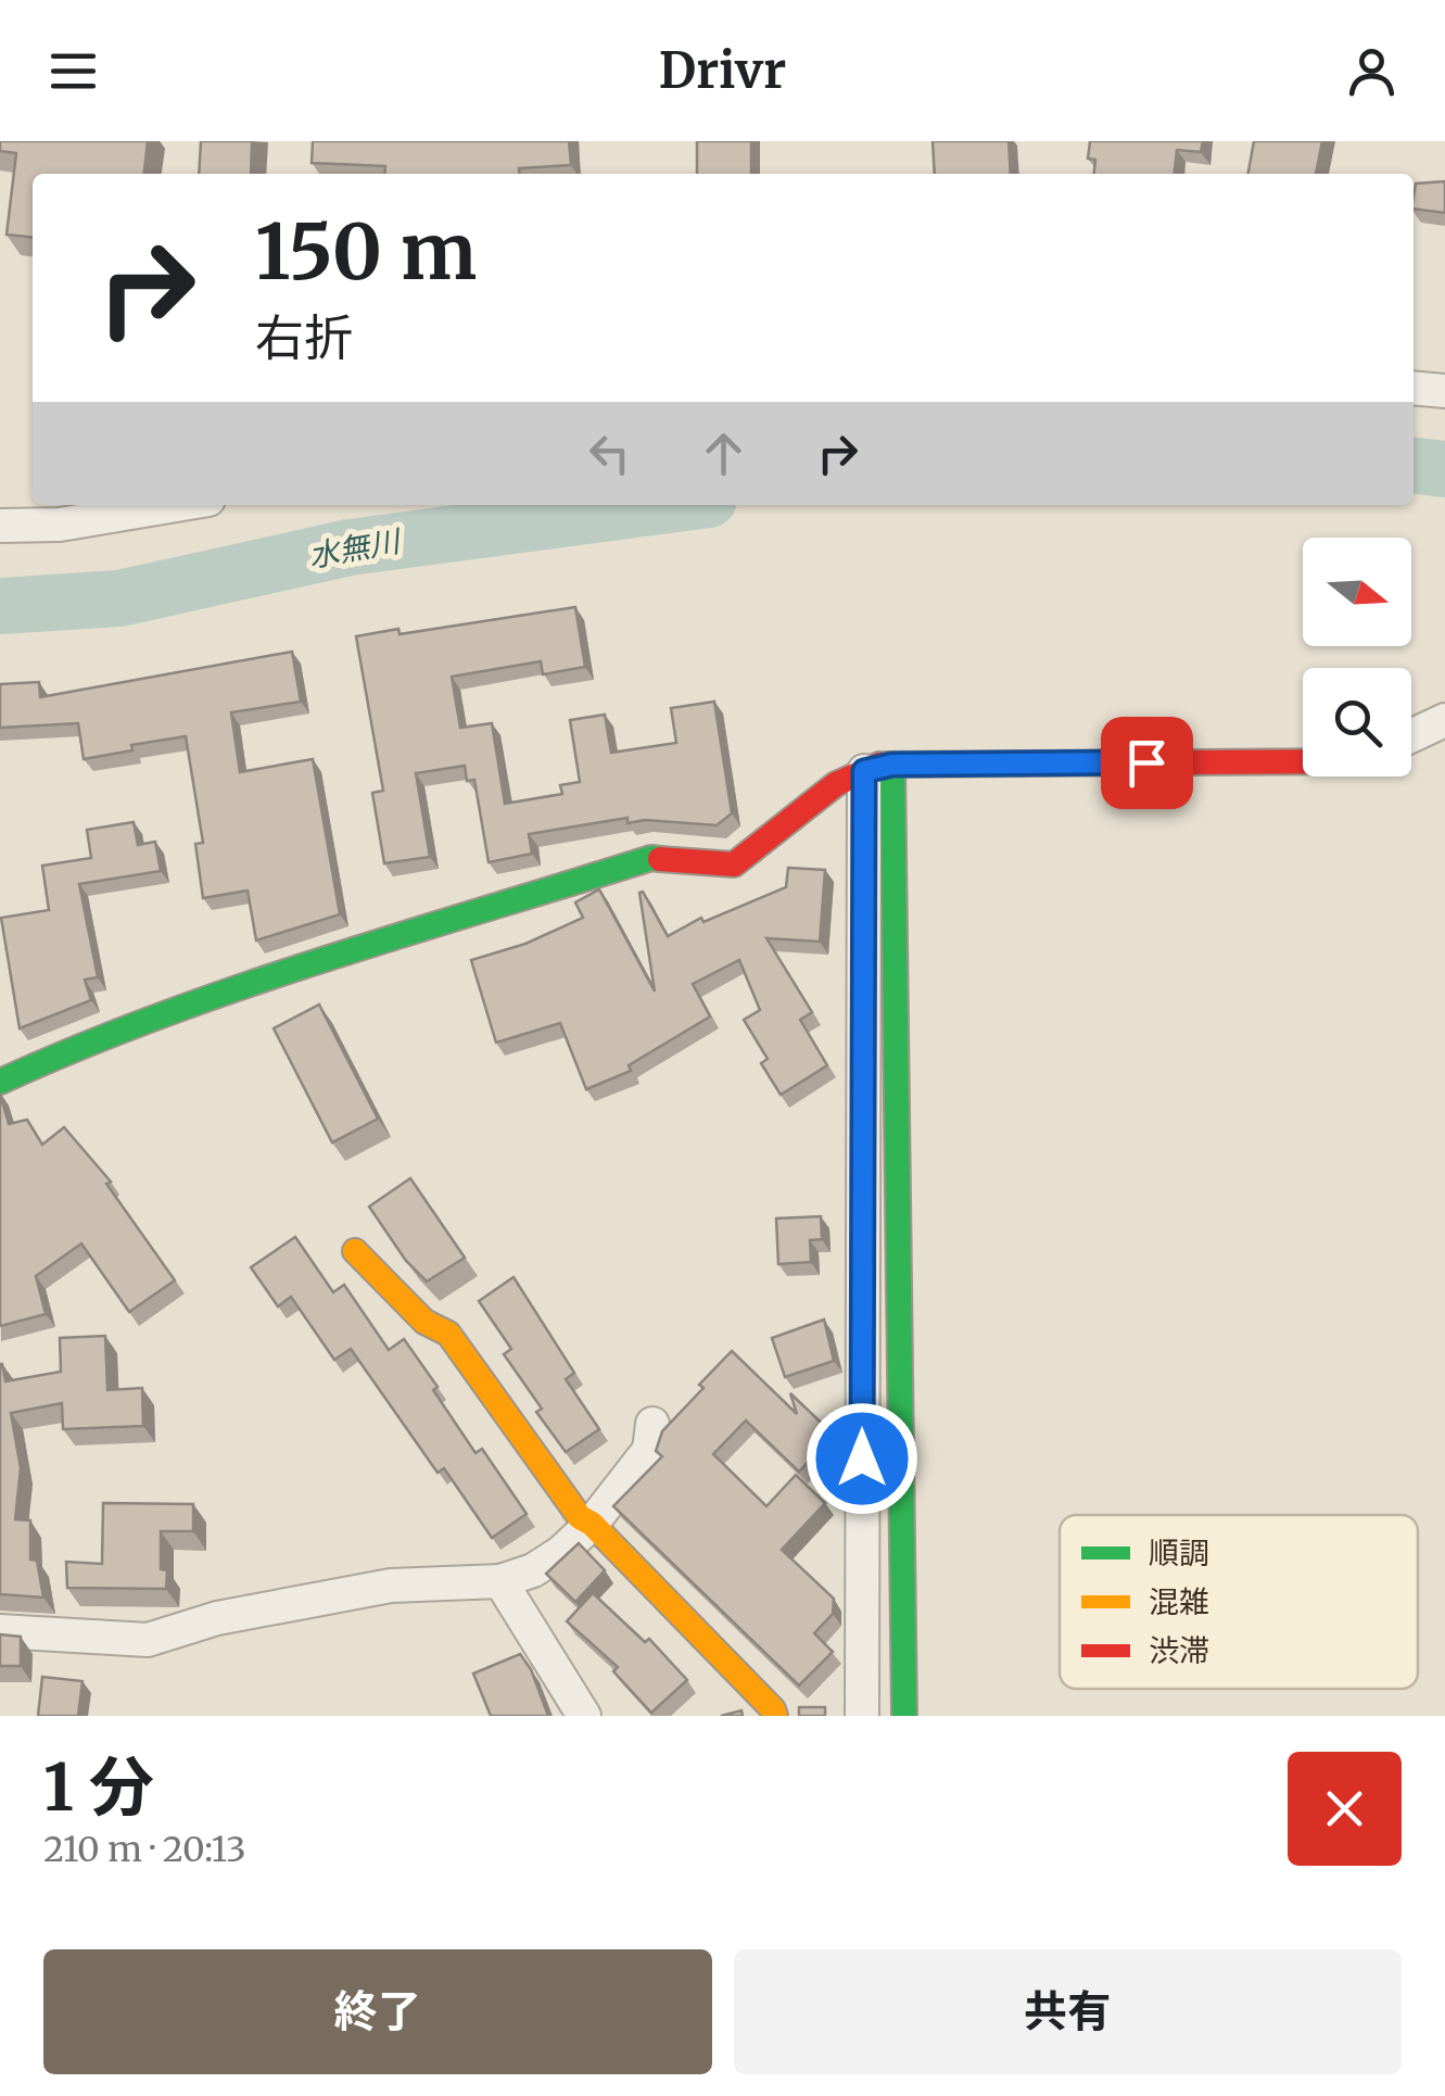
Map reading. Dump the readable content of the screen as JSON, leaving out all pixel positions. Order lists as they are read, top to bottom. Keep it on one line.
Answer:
{"water":["水無川"],"legend":["順調","混雑","渋滞"],"north":"right","page":{"header":"Drivr","turn":["150 m","右折"],"heading":["1 分","210 m · 20:13"],"buttons":["終了","共有"]}}
